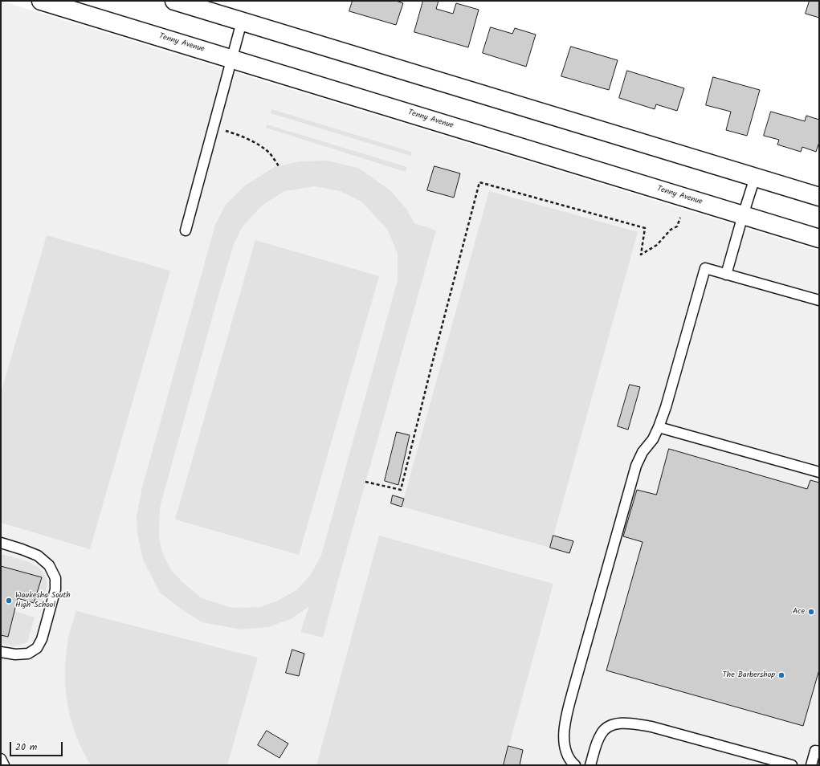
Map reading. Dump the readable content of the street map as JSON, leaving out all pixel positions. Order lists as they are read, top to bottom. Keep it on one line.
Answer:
{"streets":{"street":["Tenny Avenue"]},"places":["Waukesha South High School","Ace","The Barbershop"],"scale_bar":"20 m"}
